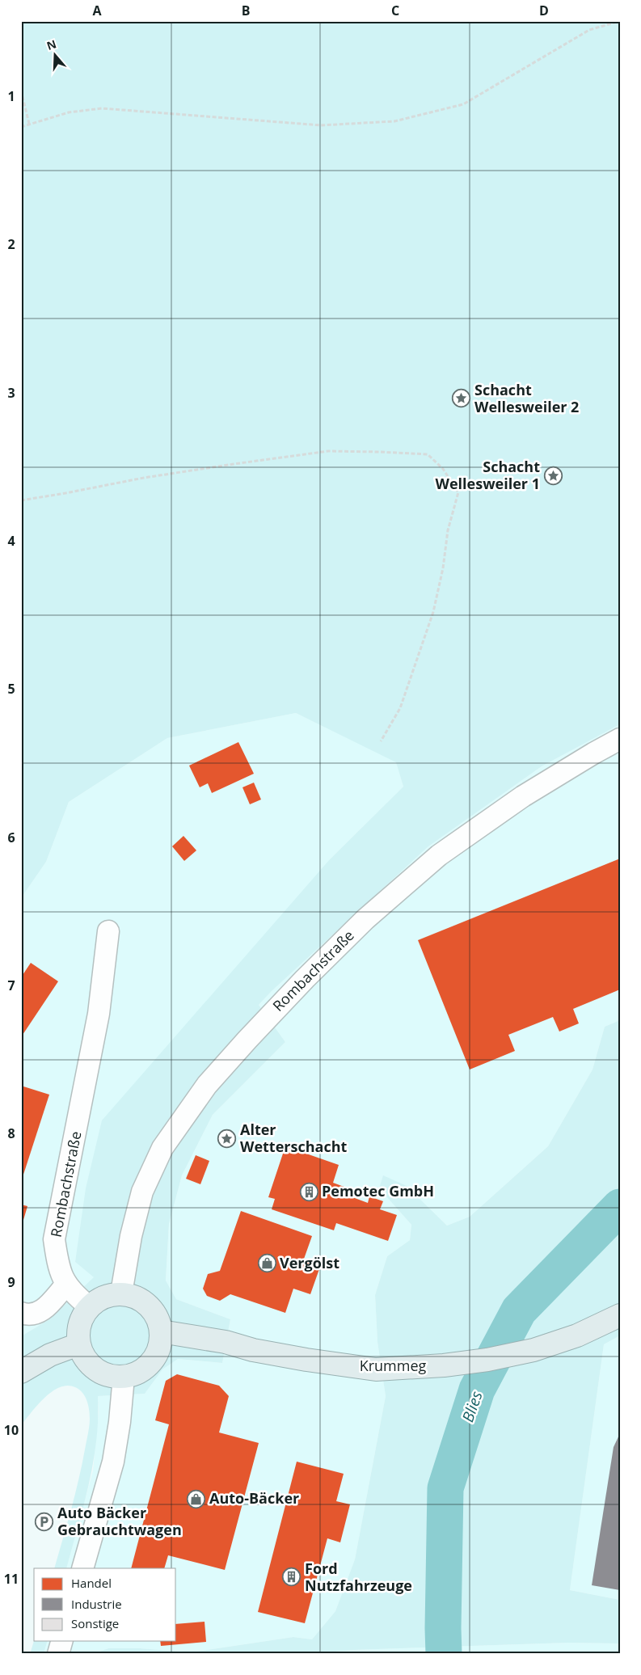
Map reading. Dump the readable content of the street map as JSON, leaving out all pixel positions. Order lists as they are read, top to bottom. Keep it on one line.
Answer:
{"streets":{"main road":["Krummeg"],"street":["Rombachstraße"]},"crossings":[["Rombachstraße","Krummeg"]],"water":["Blies"],"places":{"place":["Schacht Wellesweiler 2","Schacht Wellesweiler 1","Alter Wetterschacht"],"building":["Pemotec GmbH","Ford Nutzfahrzeuge"],"shop":["Vergölst","Auto-Bäcker"],"parking":["Auto Bäcker Gebrauchtwagen"]},"legend":["Handel","Industrie","Sonstige"],"north":"top","grid":{"columns":["A","B","C","D"],"rows":["1","2","3","4","5","6","7","8","9","10","11"]}}
